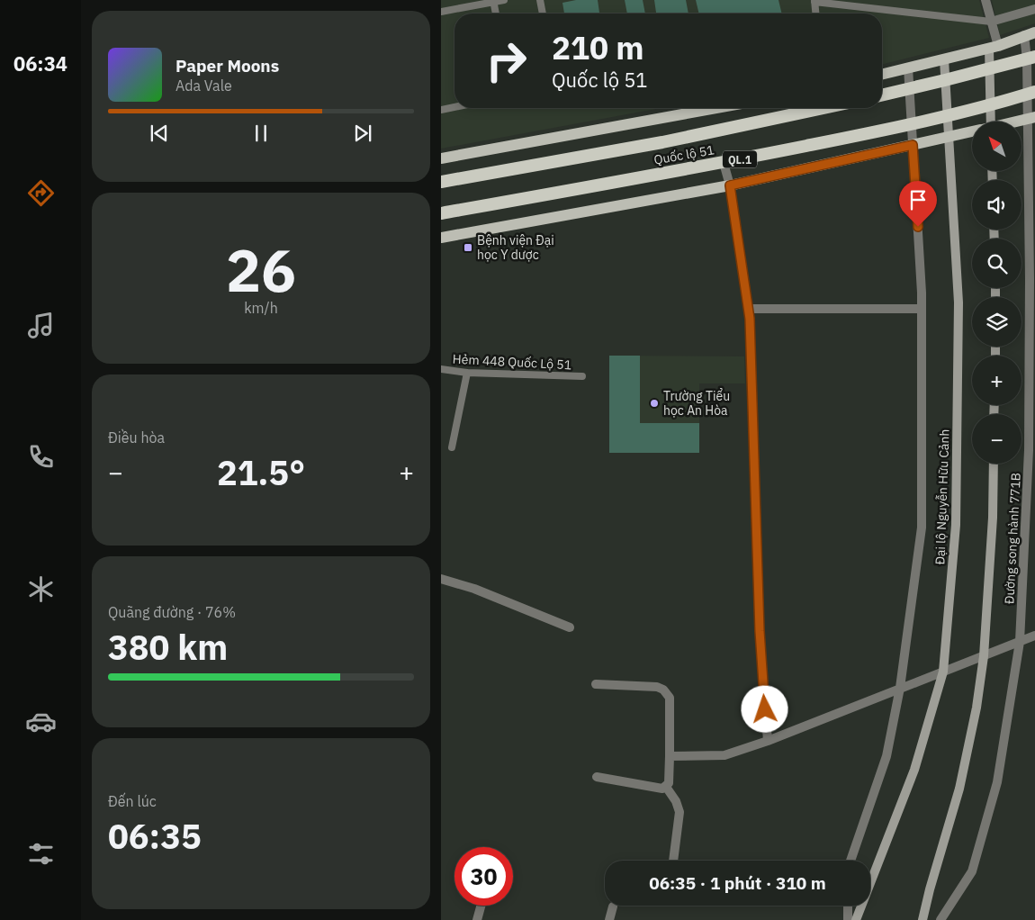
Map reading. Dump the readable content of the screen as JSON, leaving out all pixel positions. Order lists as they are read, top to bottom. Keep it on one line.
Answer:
{"streets":{"highway":["Quốc lộ 51","QL.1"],"main road":["Đại lộ Nguyễn Hữu Cảnh"],"street":["Đường song hành 771B"],"lane":["Hẻm 448 Quốc Lộ 51"]},"crossings":[["Quốc lộ 51","Đại lộ Nguyễn Hữu Cảnh"],["Quốc lộ 51","Đường song hành 771B"],["QL.1","Đại lộ Nguyễn Hữu Cảnh"],["QL.1","Đường song hành 771B"]],"places":{"transit":["Bệnh viện Đại học Y dược"],"other":["Trường Tiểu học An Hòa"]},"north":"top left","page":{"tabs":"06:34","turn":["210 m","Quốc lộ 51"],"song":["Paper Moons","Ada Vale"],"map_buttons":["+","−"],"tile":[["26","km/h"],"Điều hòa",["Quãng đường · 76%","380 km"],["Đến lúc","06:35"]],"heat":["−","21.5°","+"],"limit":"30","trip":"06:35 · 1 phút · 310 m"}}
